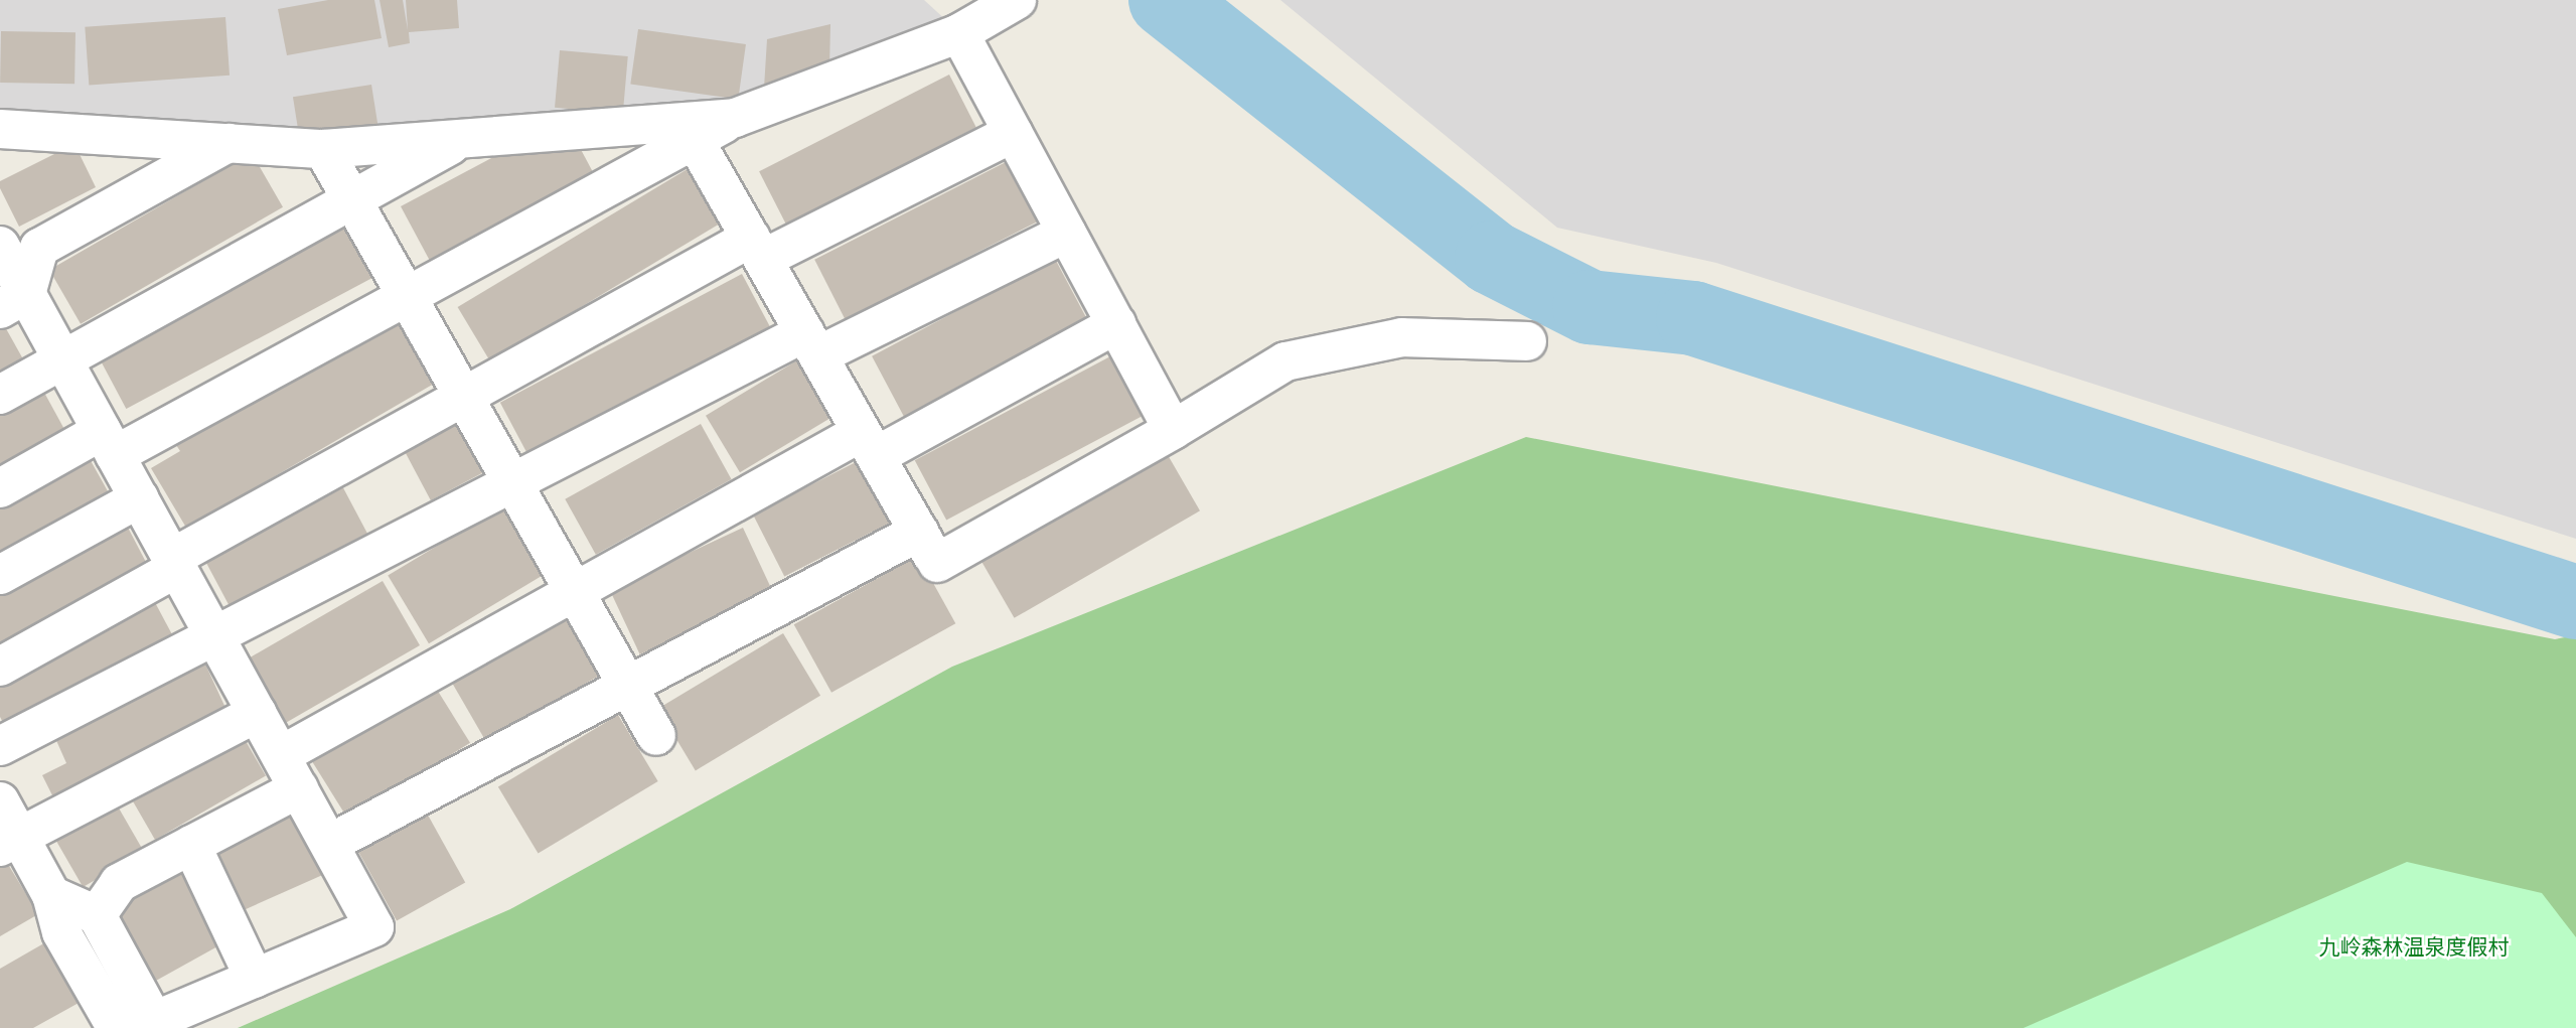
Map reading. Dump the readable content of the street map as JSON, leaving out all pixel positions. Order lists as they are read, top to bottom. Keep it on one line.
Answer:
{"parks":["九岭森林温泉度假村"]}
